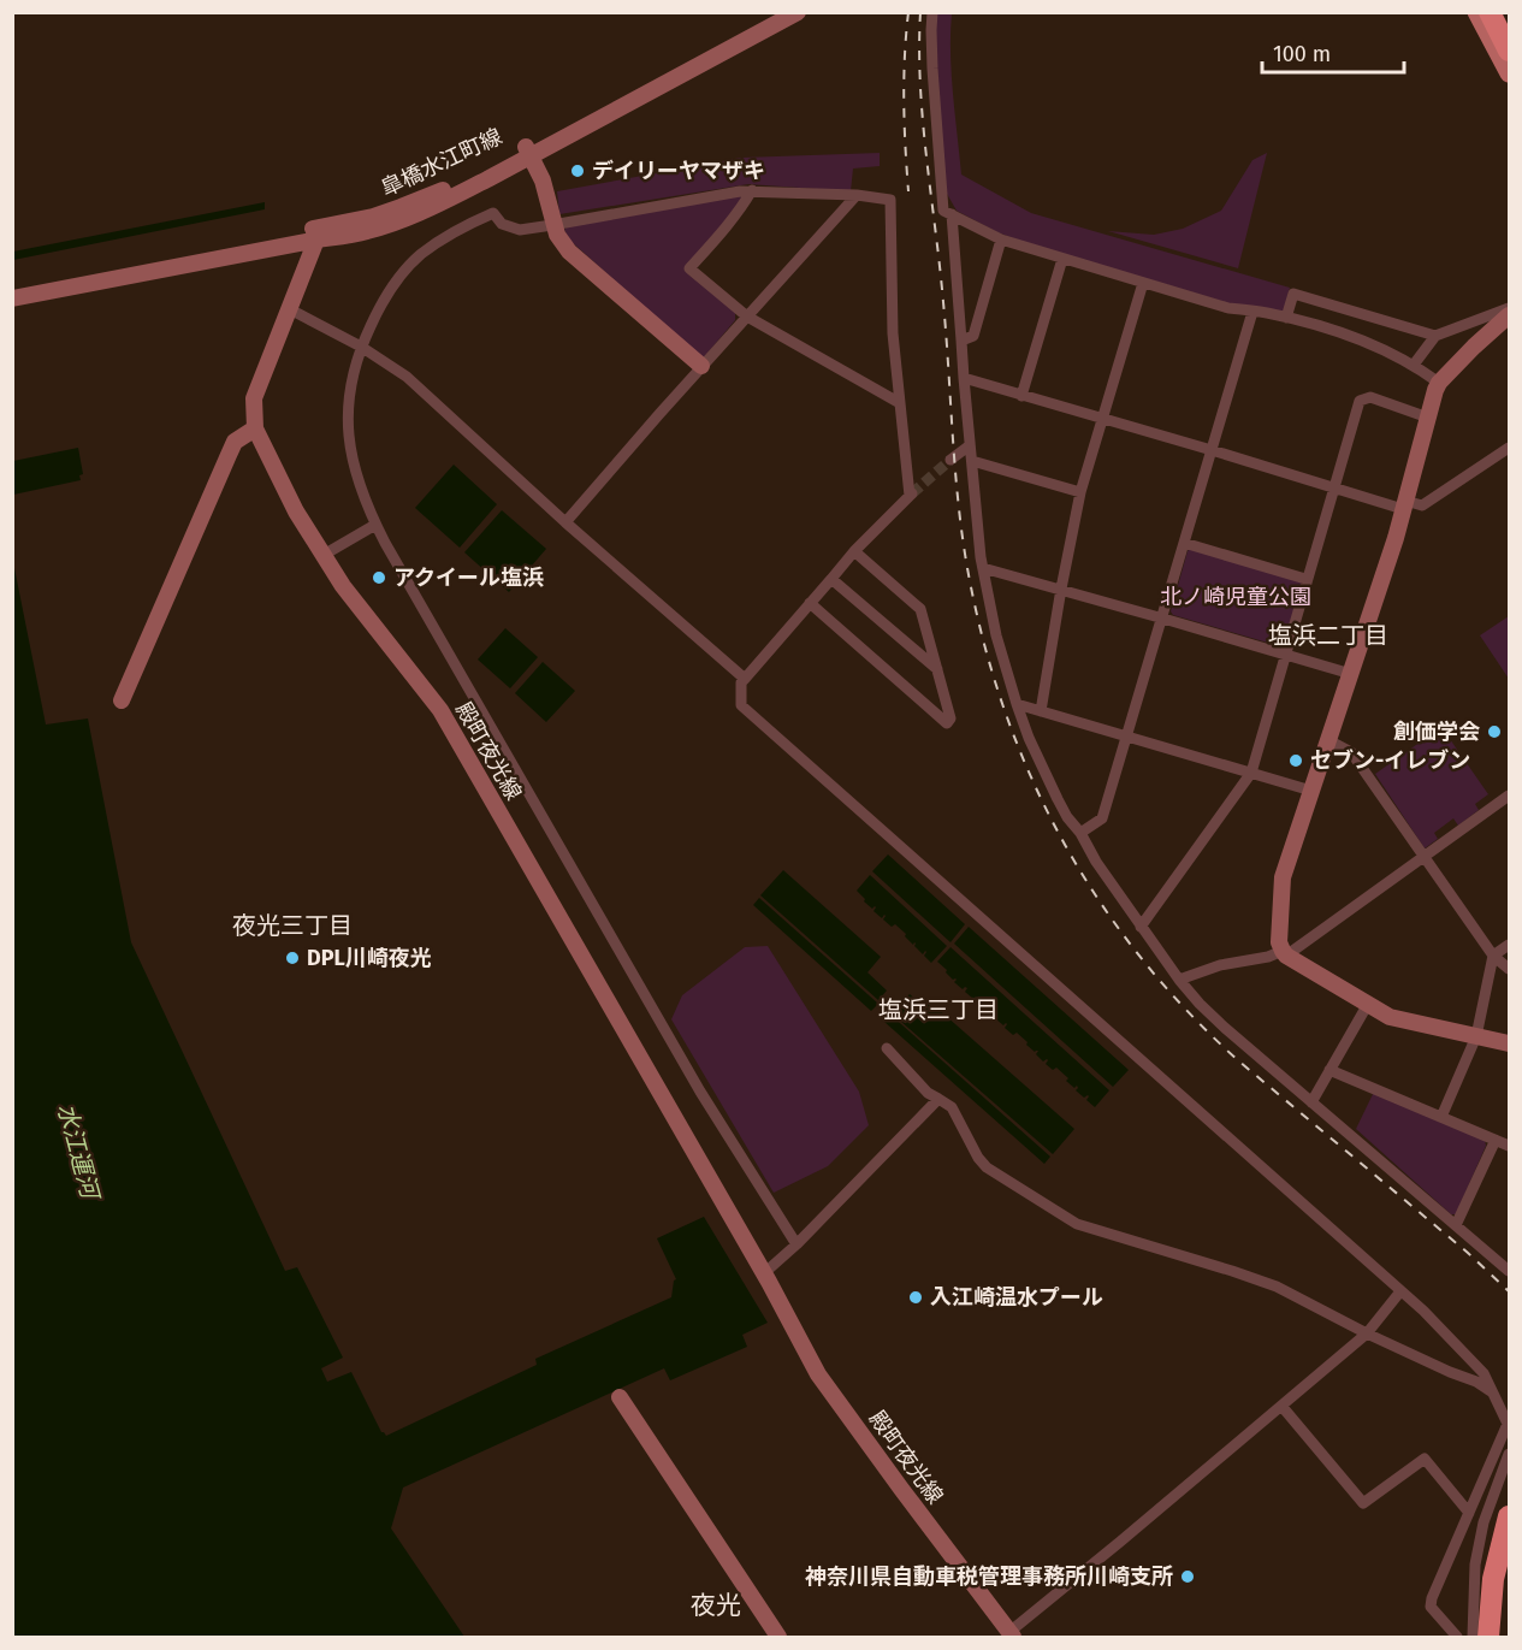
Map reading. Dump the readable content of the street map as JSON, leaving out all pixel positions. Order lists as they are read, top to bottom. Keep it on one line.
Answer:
{"streets":{"street":["皐橋水江町線","殿町夜光線"]},"crossings":[["皐橋水江町線","殿町夜光線"]],"districts":["塩浜二丁目","夜光三丁目","塩浜三丁目","夜光"],"water":["水江運河"],"parks":["北ノ崎児童公園"],"places":["デイリーヤマザキ","アクイール塩浜","創価学会","セブン-イレブン","DPL川崎夜光","入江崎温水プール","神奈川県自動車税管理事務所川崎支所"],"scale_bar":"100 m"}
